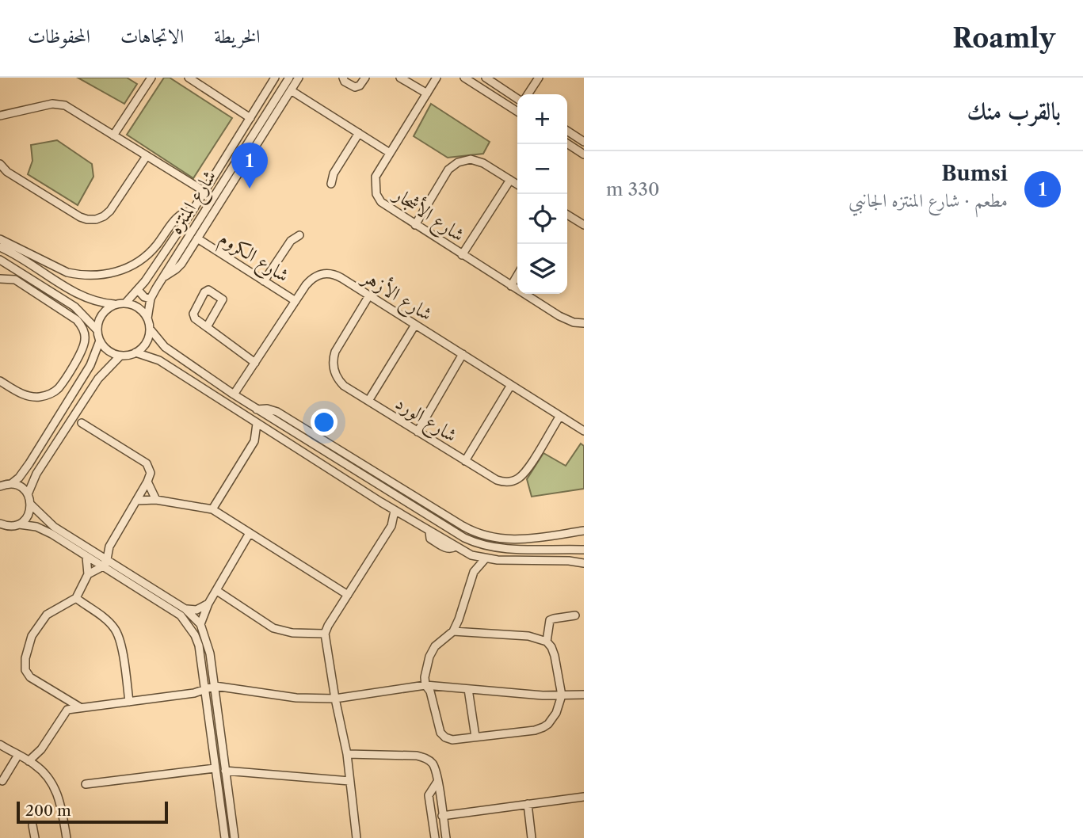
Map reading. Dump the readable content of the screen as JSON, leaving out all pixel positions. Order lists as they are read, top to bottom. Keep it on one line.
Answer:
{"streets":{"street":["شارع المنتزه","شارع الأشجار","شارع الكروم","شارع الأزهر","شارع الورد"]},"crossings":[["شارع الكروم","شارع الأزهر"],["شارع الأزهر","شارع الورد"]],"scale_bar":"200 m","page":{"header":"Roamly","nav":["الخريطة","الاتجاهات","المحفوظات"],"heading":"بالقرب منك","map_buttons":["+","−"],"pins":"1","list":[{"mark":"1","name":"Bumsi","note":"مطعم · شارع المنتزه الجانبي","value":"330 m"}],"scale":"200 m"}}
